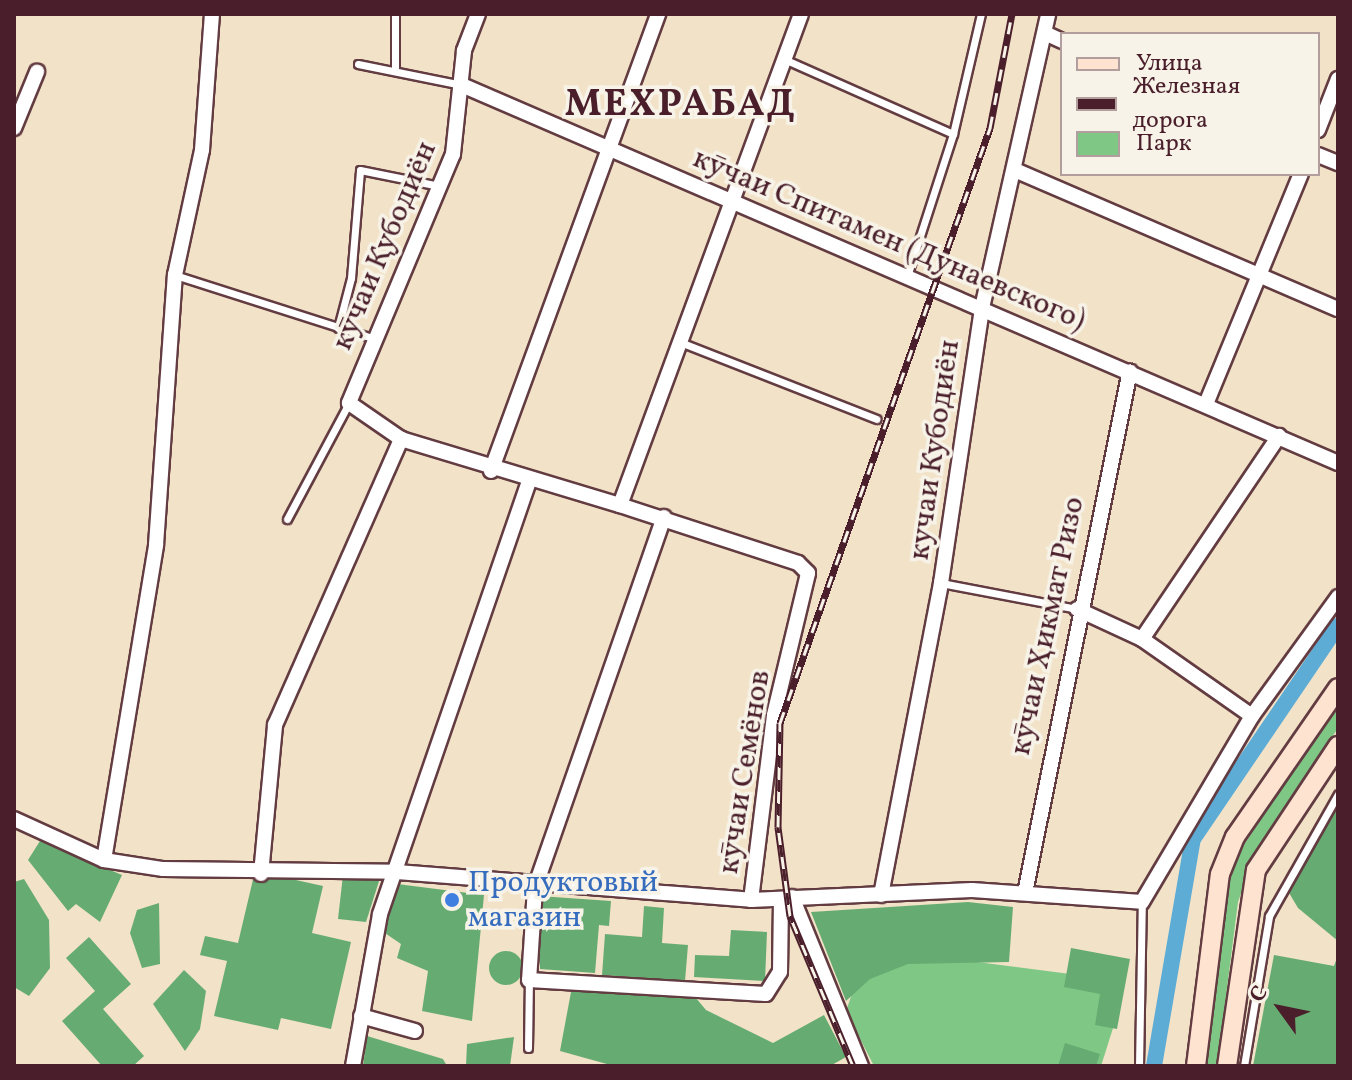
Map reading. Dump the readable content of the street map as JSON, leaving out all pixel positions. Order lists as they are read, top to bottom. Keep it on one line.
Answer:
{"streets":{"street":["кӯчаи Спитамен (Дунаевского)","кӯчаи Қубодиён","кучаи Кубодиён","кӯчаи Ҳикмат Ризо","кӯчаи Семёнов"]},"crossings":[["кӯчаи Спитамен (Дунаевского)","кӯчаи Қубодиён"],["кӯчаи Спитамен (Дунаевского)","кучаи Кубодиён"],["кӯчаи Спитамен (Дунаевского)","кӯчаи Ҳикмат Ризо"]],"districts":["МЕХРАБАД"],"places":["Продуктовый магазин"],"legend":["Улица","Железная дорога","Парк"],"north":"top left"}
